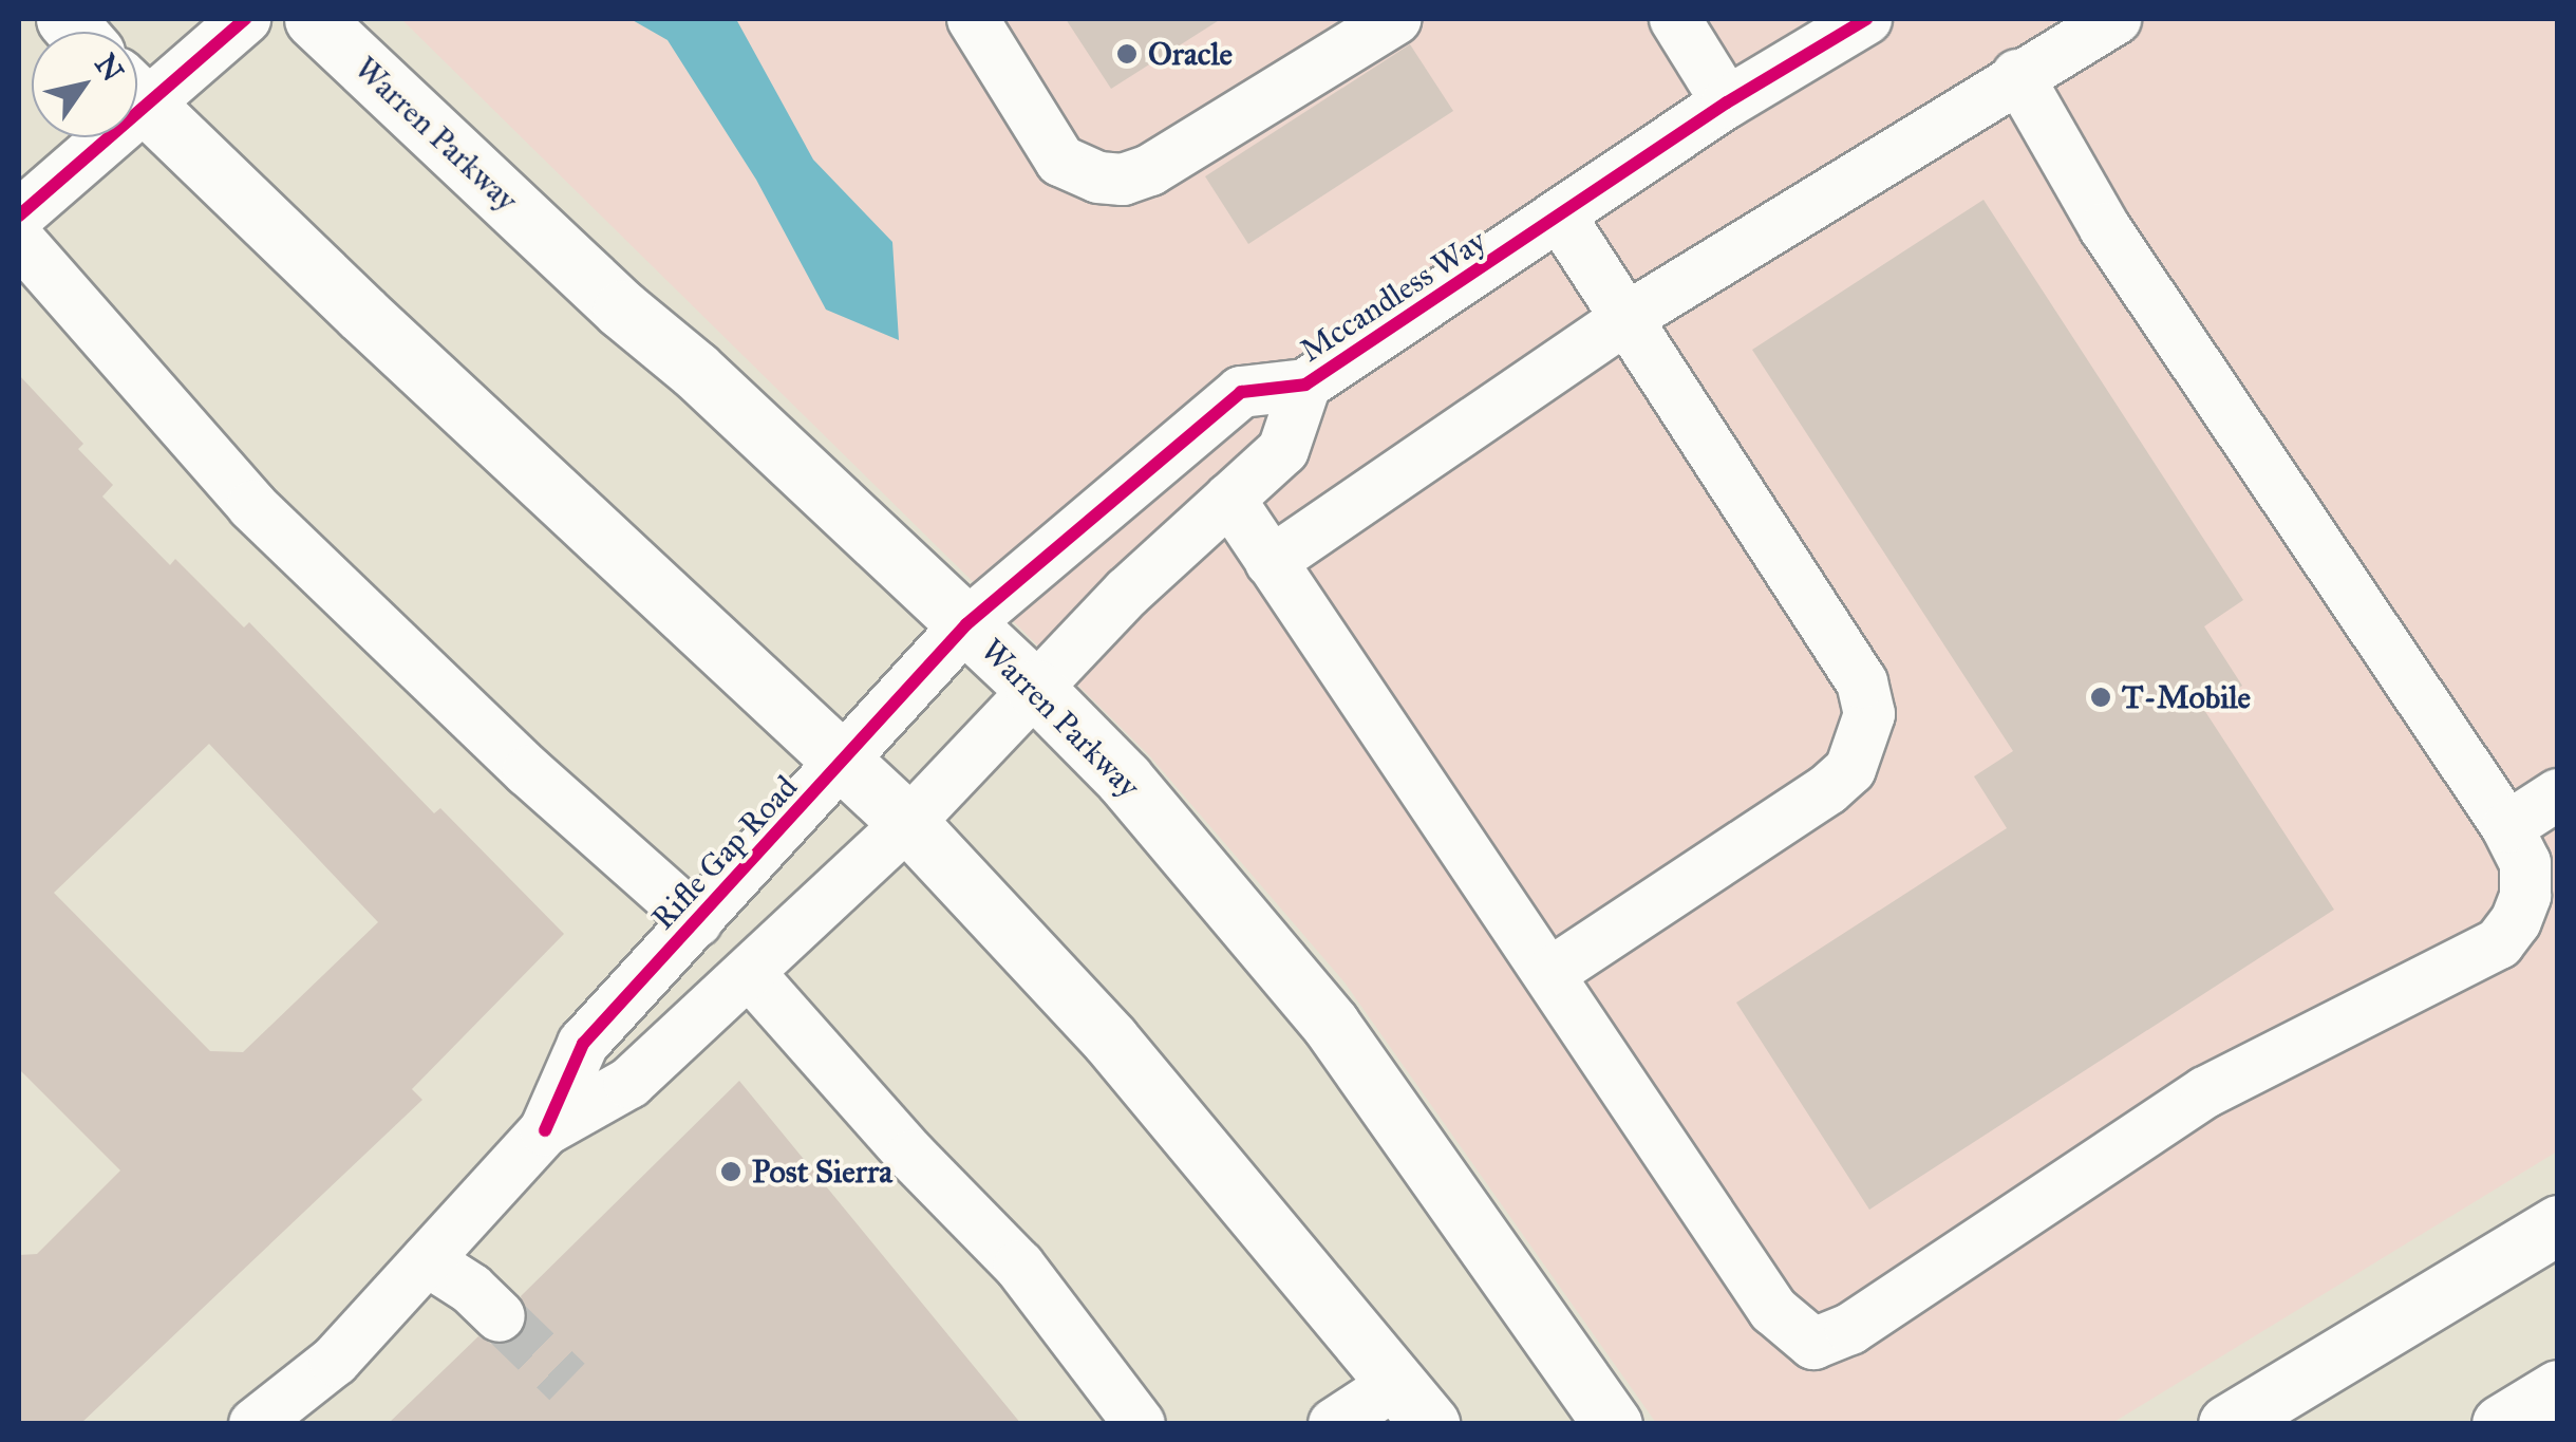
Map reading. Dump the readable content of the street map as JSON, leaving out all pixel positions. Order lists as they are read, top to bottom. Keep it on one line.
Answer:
{"streets":{"main road":["Warren Parkway"],"street":["Mccandless Way","Rifle Gap Road"]},"crossings":[["Warren Parkway","Mccandless Way"],["Warren Parkway","Rifle Gap Road"],["Mccandless Way","Rifle Gap Road"]],"places":["Oracle","T-Mobile","Post Sierra"],"north":"top right"}
